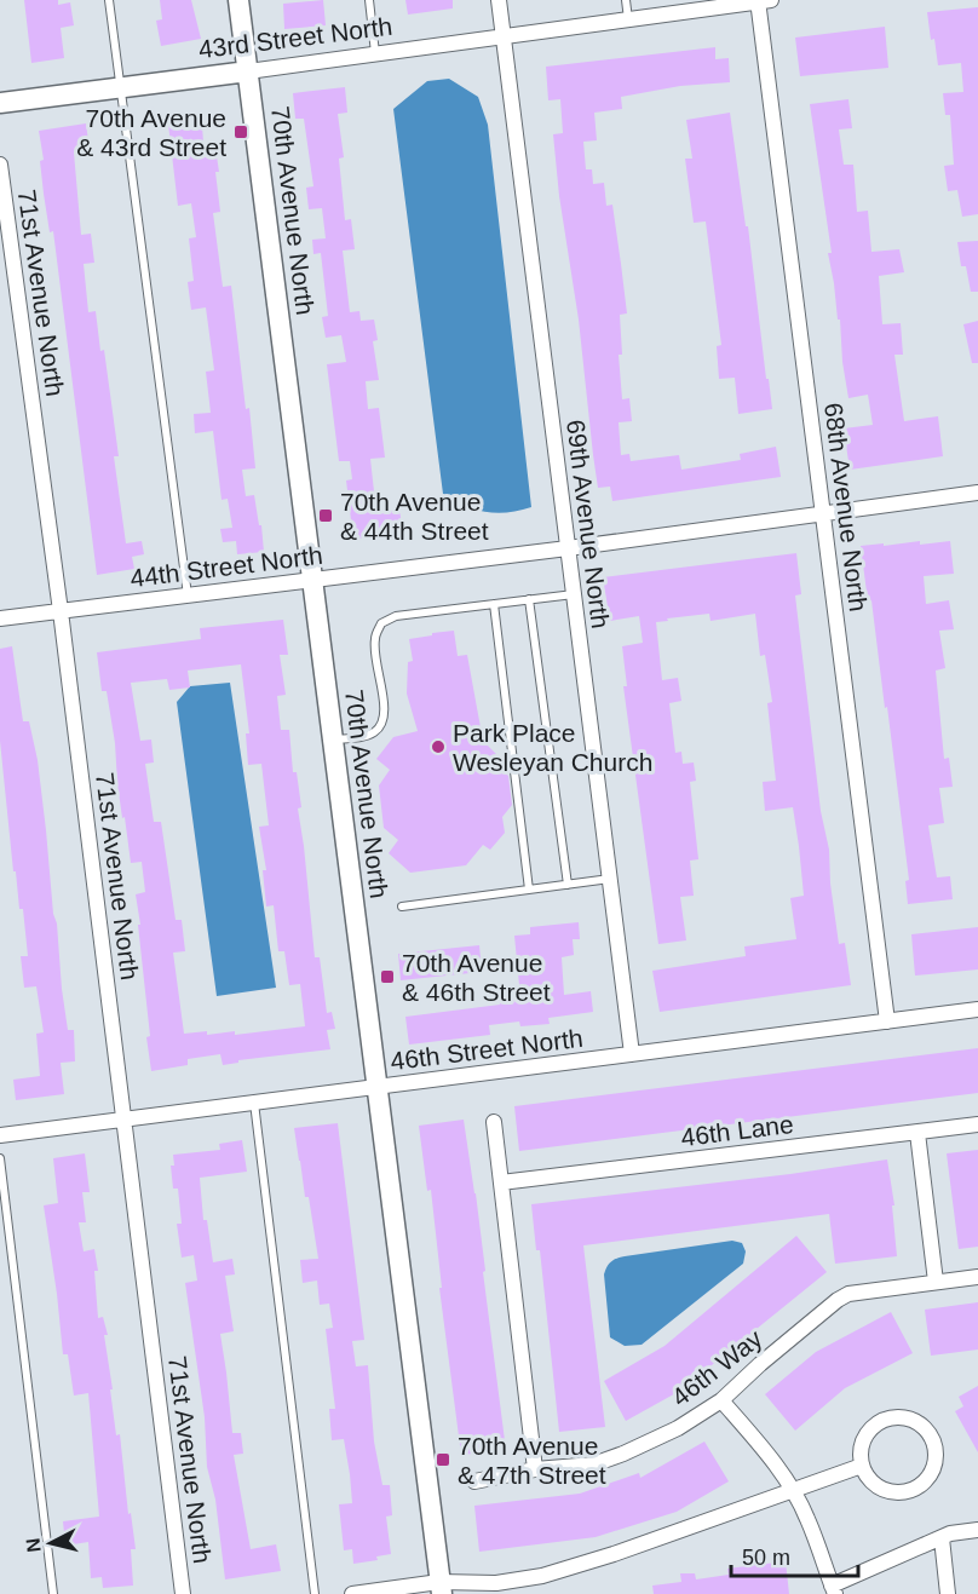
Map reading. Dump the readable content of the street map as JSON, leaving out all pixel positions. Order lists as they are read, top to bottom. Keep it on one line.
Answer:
{"streets":{"street":["43rd Street North","70th Avenue North","71st Avenue North","68th Avenue North","69th Avenue North","44th Street North","46th Street North","46th Lane","46th Way"]},"crossings":[["43rd Street North","70th Avenue North"],["43rd Street North","68th Avenue North"],["43rd Street North","69th Avenue North"],["70th Avenue North","44th Street North"],["70th Avenue North","46th Street North"],["71st Avenue North","44th Street North"],["71st Avenue North","46th Street North"],["68th Avenue North","44th Street North"],["68th Avenue North","46th Street North"],["69th Avenue North","44th Street North"],["69th Avenue North","46th Street North"]],"places":{"transit":["70th Avenue & 43rd Street","70th Avenue & 44th Street","70th Avenue & 46th Street","70th Avenue & 47th Street"],"other":["Park Place Wesleyan Church"]},"scale_bar":"50 m","north":"left"}
